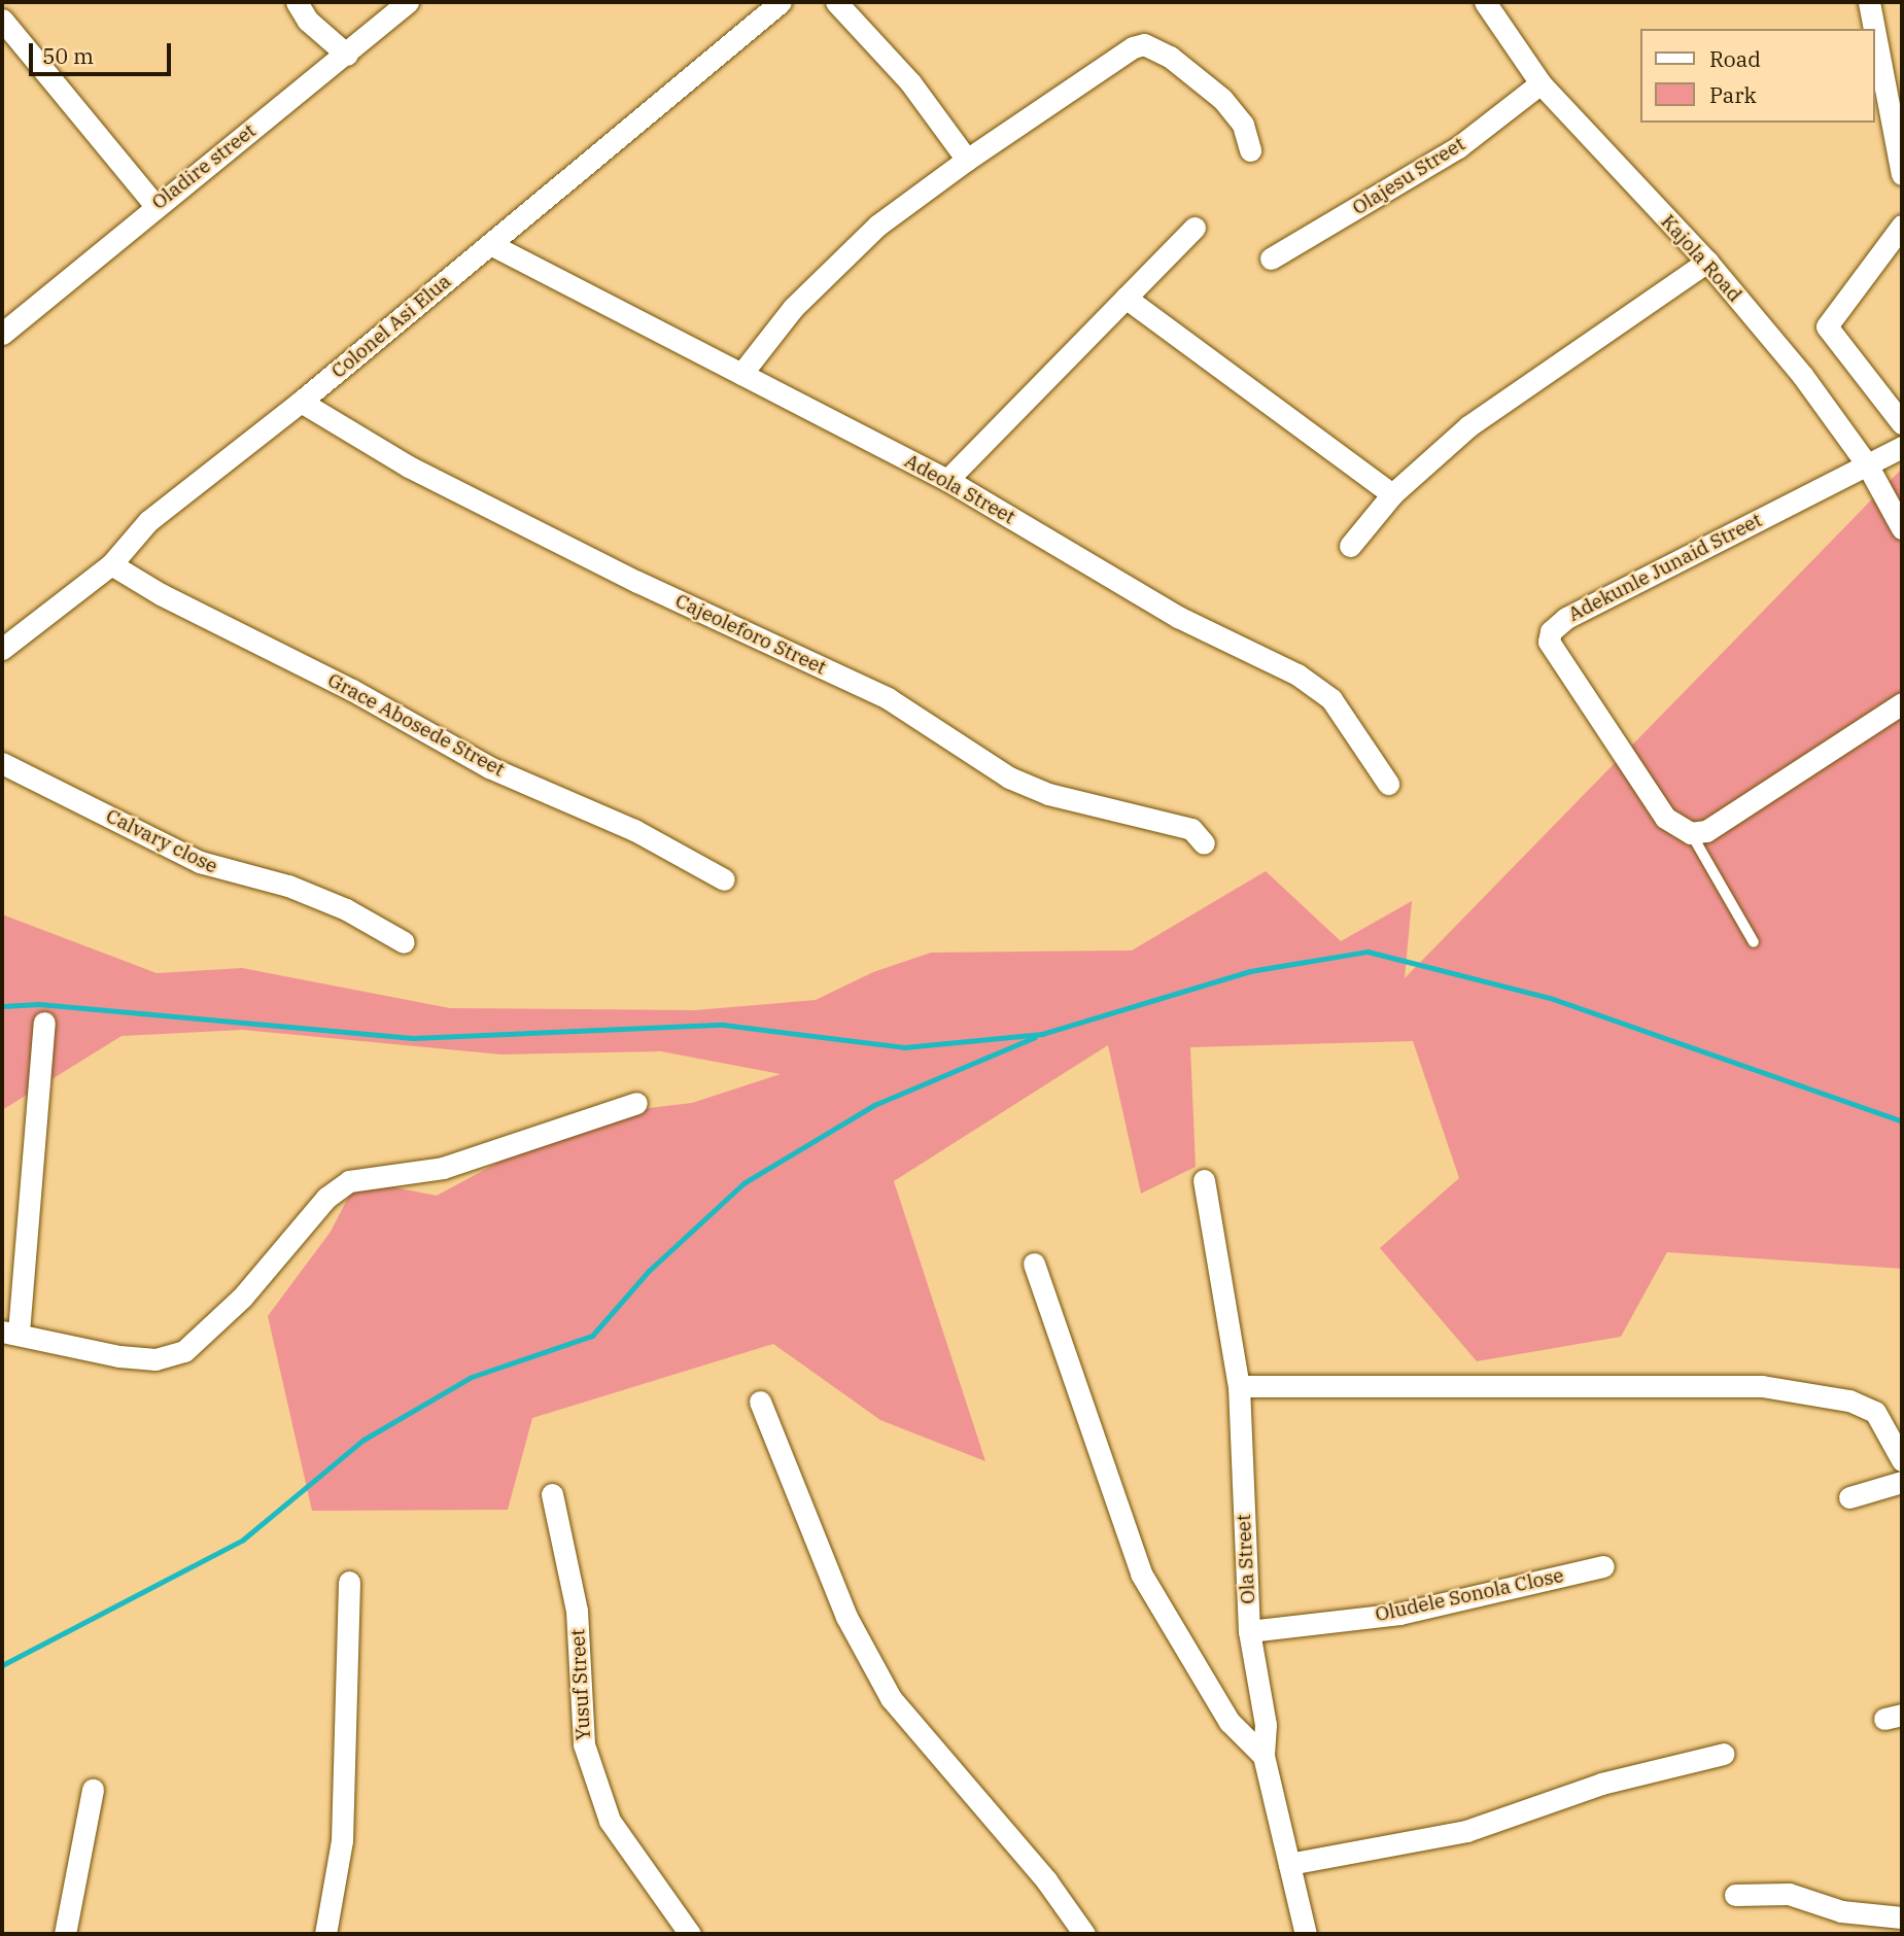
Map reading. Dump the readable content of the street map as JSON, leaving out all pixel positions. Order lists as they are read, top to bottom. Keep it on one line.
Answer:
{"streets":{"street":["Oladire street","Olajesu Street","Kajola Road","Colonel Asi Elua","Adeola Street","Adekunle Junaid Street","Cajeoleforo Street","Grace Abosede Street","Calvary close","Ola Street","Oludele Sonola Close","Yusuf Street"]},"crossings":[["Olajesu Street","Kajola Road"],["Kajola Road","Adekunle Junaid Street"],["Colonel Asi Elua","Adeola Street"],["Colonel Asi Elua","Cajeoleforo Street"],["Colonel Asi Elua","Grace Abosede Street"],["Ola Street","Oludele Sonola Close"]],"legend":["Road","Park"],"scale_bar":"50 m"}
